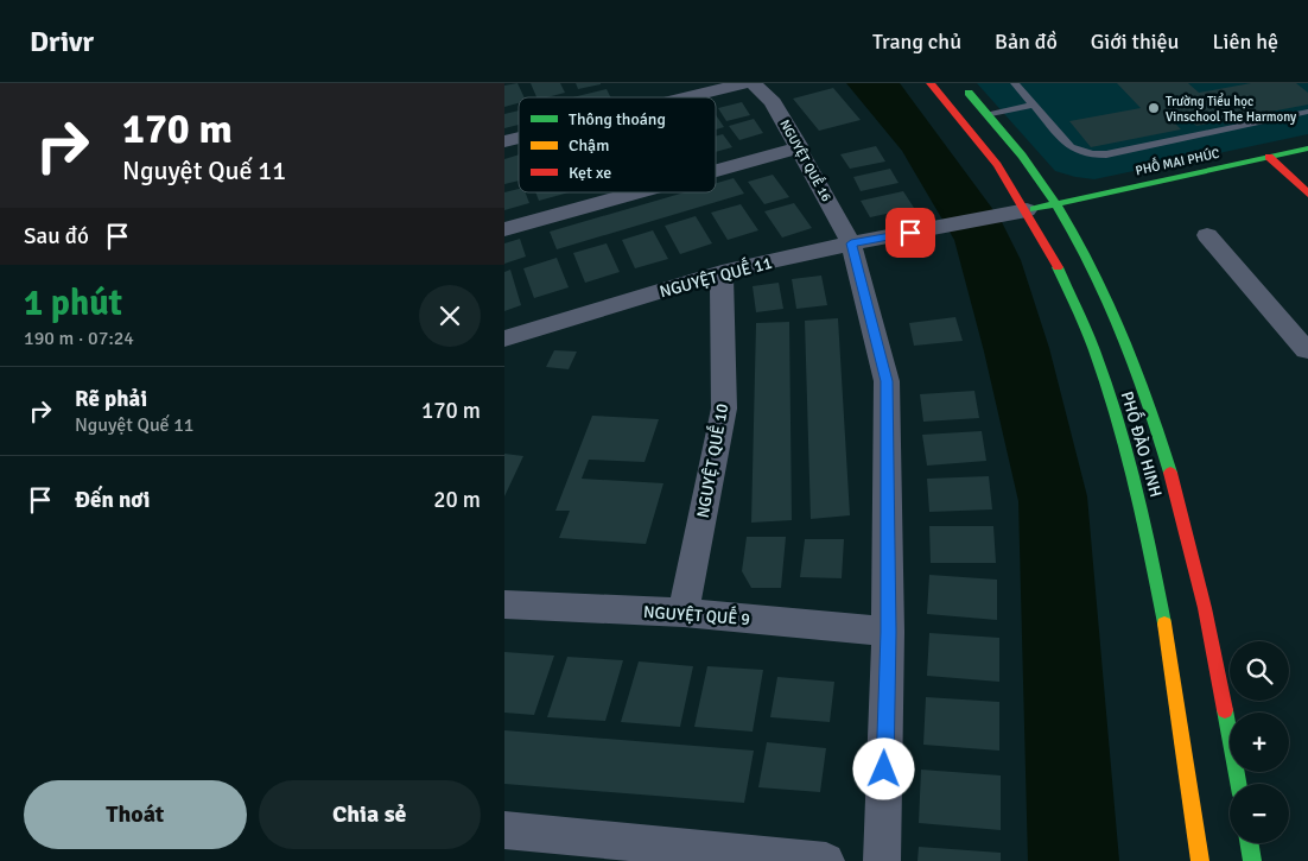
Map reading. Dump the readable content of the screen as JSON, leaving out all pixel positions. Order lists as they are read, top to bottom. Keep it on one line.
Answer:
{"streets":{"street":["NGUYỆT QUẾ 16","PHỐ MAI PHÚC","NGUYỆT QUẾ 11","PHỐ ĐÀO HINH","NGUYỆT QUẾ 10","NGUYỆT QUẾ 9"]},"crossings":[["NGUYỆT QUẾ 16","NGUYỆT QUẾ 11"],["NGUYỆT QUẾ 16","NGUYỆT QUẾ 9"],["PHỐ MAI PHÚC","NGUYỆT QUẾ 11"],["PHỐ MAI PHÚC","PHỐ ĐÀO HINH"],["NGUYỆT QUẾ 11","PHỐ ĐÀO HINH"],["NGUYỆT QUẾ 11","NGUYỆT QUẾ 10"],["NGUYỆT QUẾ 10","NGUYỆT QUẾ 9"]],"places":["Trường Tiểu học Vinschool The Harmony"],"legend":["Thông thoáng","Chậm","Kẹt xe"],"page":{"header":"Drivr","nav":["Trang chủ","Bản đồ","Giới thiệu","Liên hệ"],"turn":["170 m","Nguyệt Quế 11"],"then":"Sau đó","heading":["1 phút","190 m · 07:24"],"list":[{"name":"Rẽ phải","note":"Nguyệt Quế 11","value":"170 m"},{"name":"Đến nơi","value":"20 m"}],"map_buttons":["+","−"],"buttons":["Thoát","Chia sẻ"]}}
